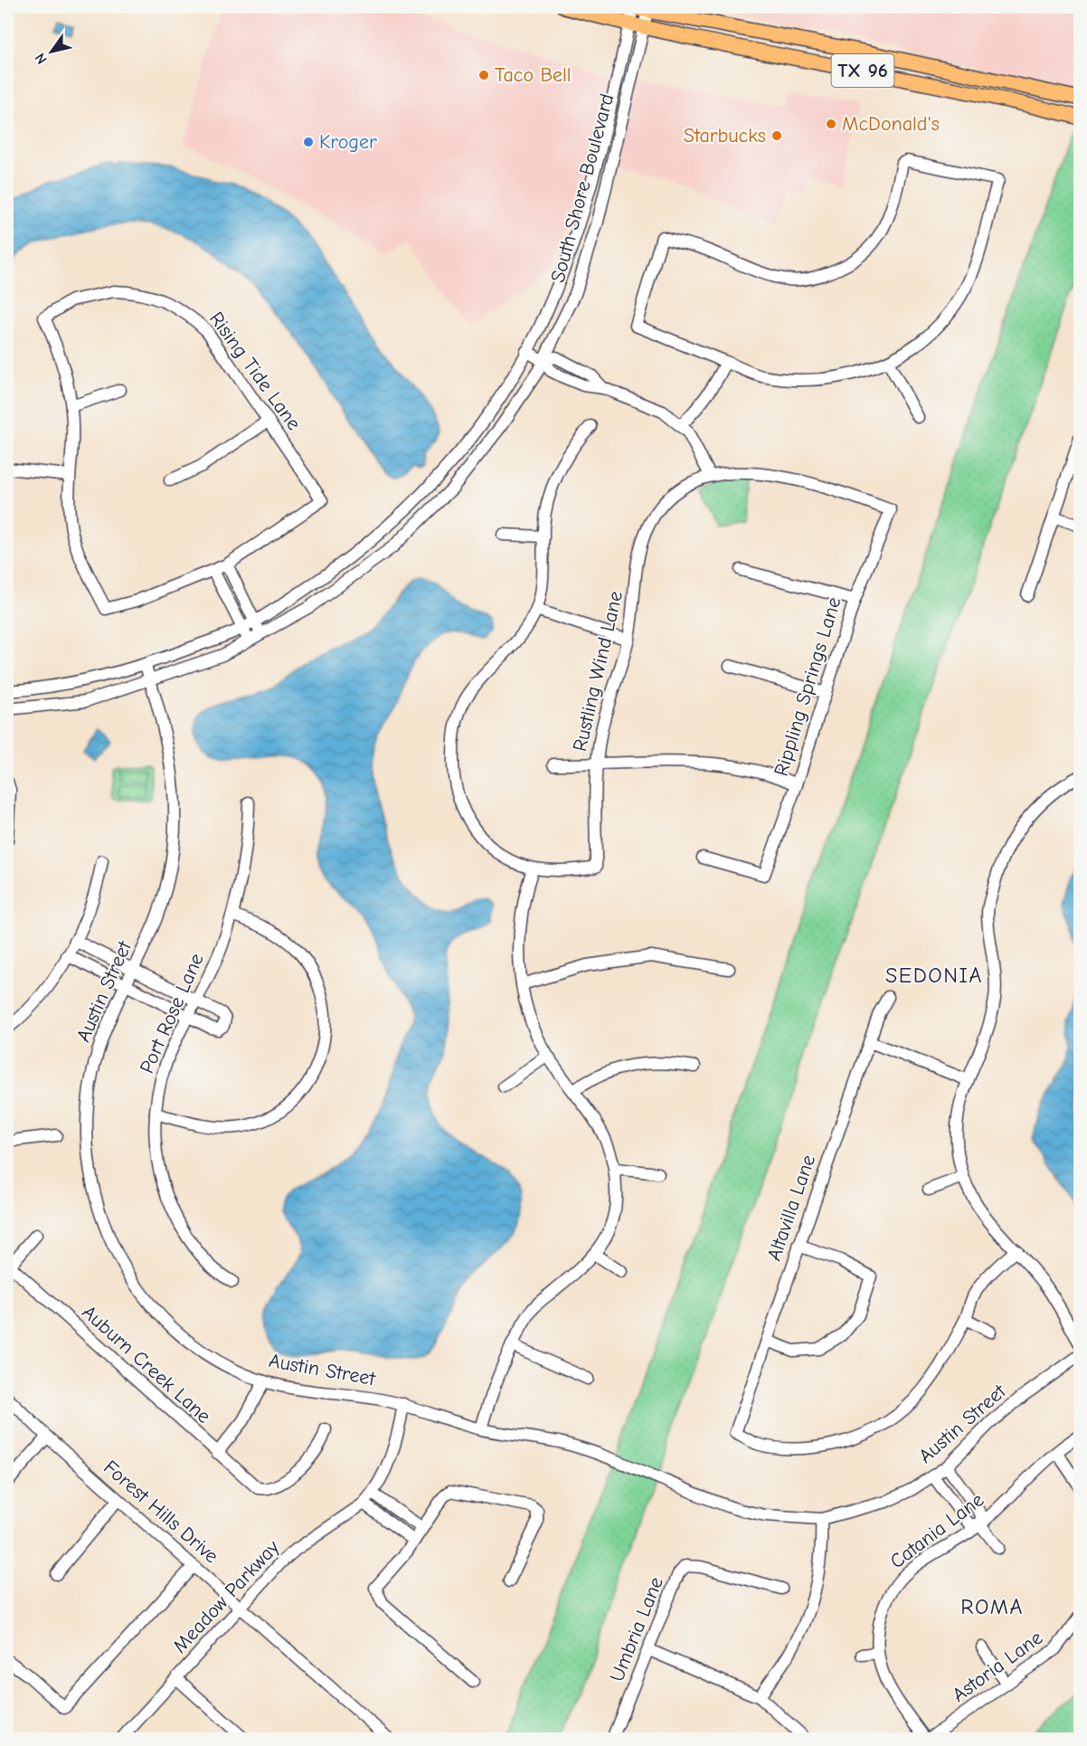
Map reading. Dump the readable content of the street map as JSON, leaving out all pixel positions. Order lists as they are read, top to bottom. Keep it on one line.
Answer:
{"streets":{"main road":["TX 96"],"street":["South Shore Boulevard","Rising Tide Lane","Rustling Wind Lane","Rippling Springs Lane","Austin Street","Port Rose Lane","Altavilla Lane","Auburn Creek Lane","Forest Hills Drive","Catania Lane","Meadow Parkway","Umbria Lane","Astoria Lane"]},"crossings":[["TX 96","South Shore Boulevard"],["South Shore Boulevard","Austin Street"],["Rustling Wind Lane","Rippling Springs Lane"],["Austin Street","Meadow Parkway"],["Forest Hills Drive","Meadow Parkway"]],"districts":["SEDONIA","ROMA"],"places":["Taco Bell","McDonald's","Starbucks","Kroger"],"north":"bottom left"}
